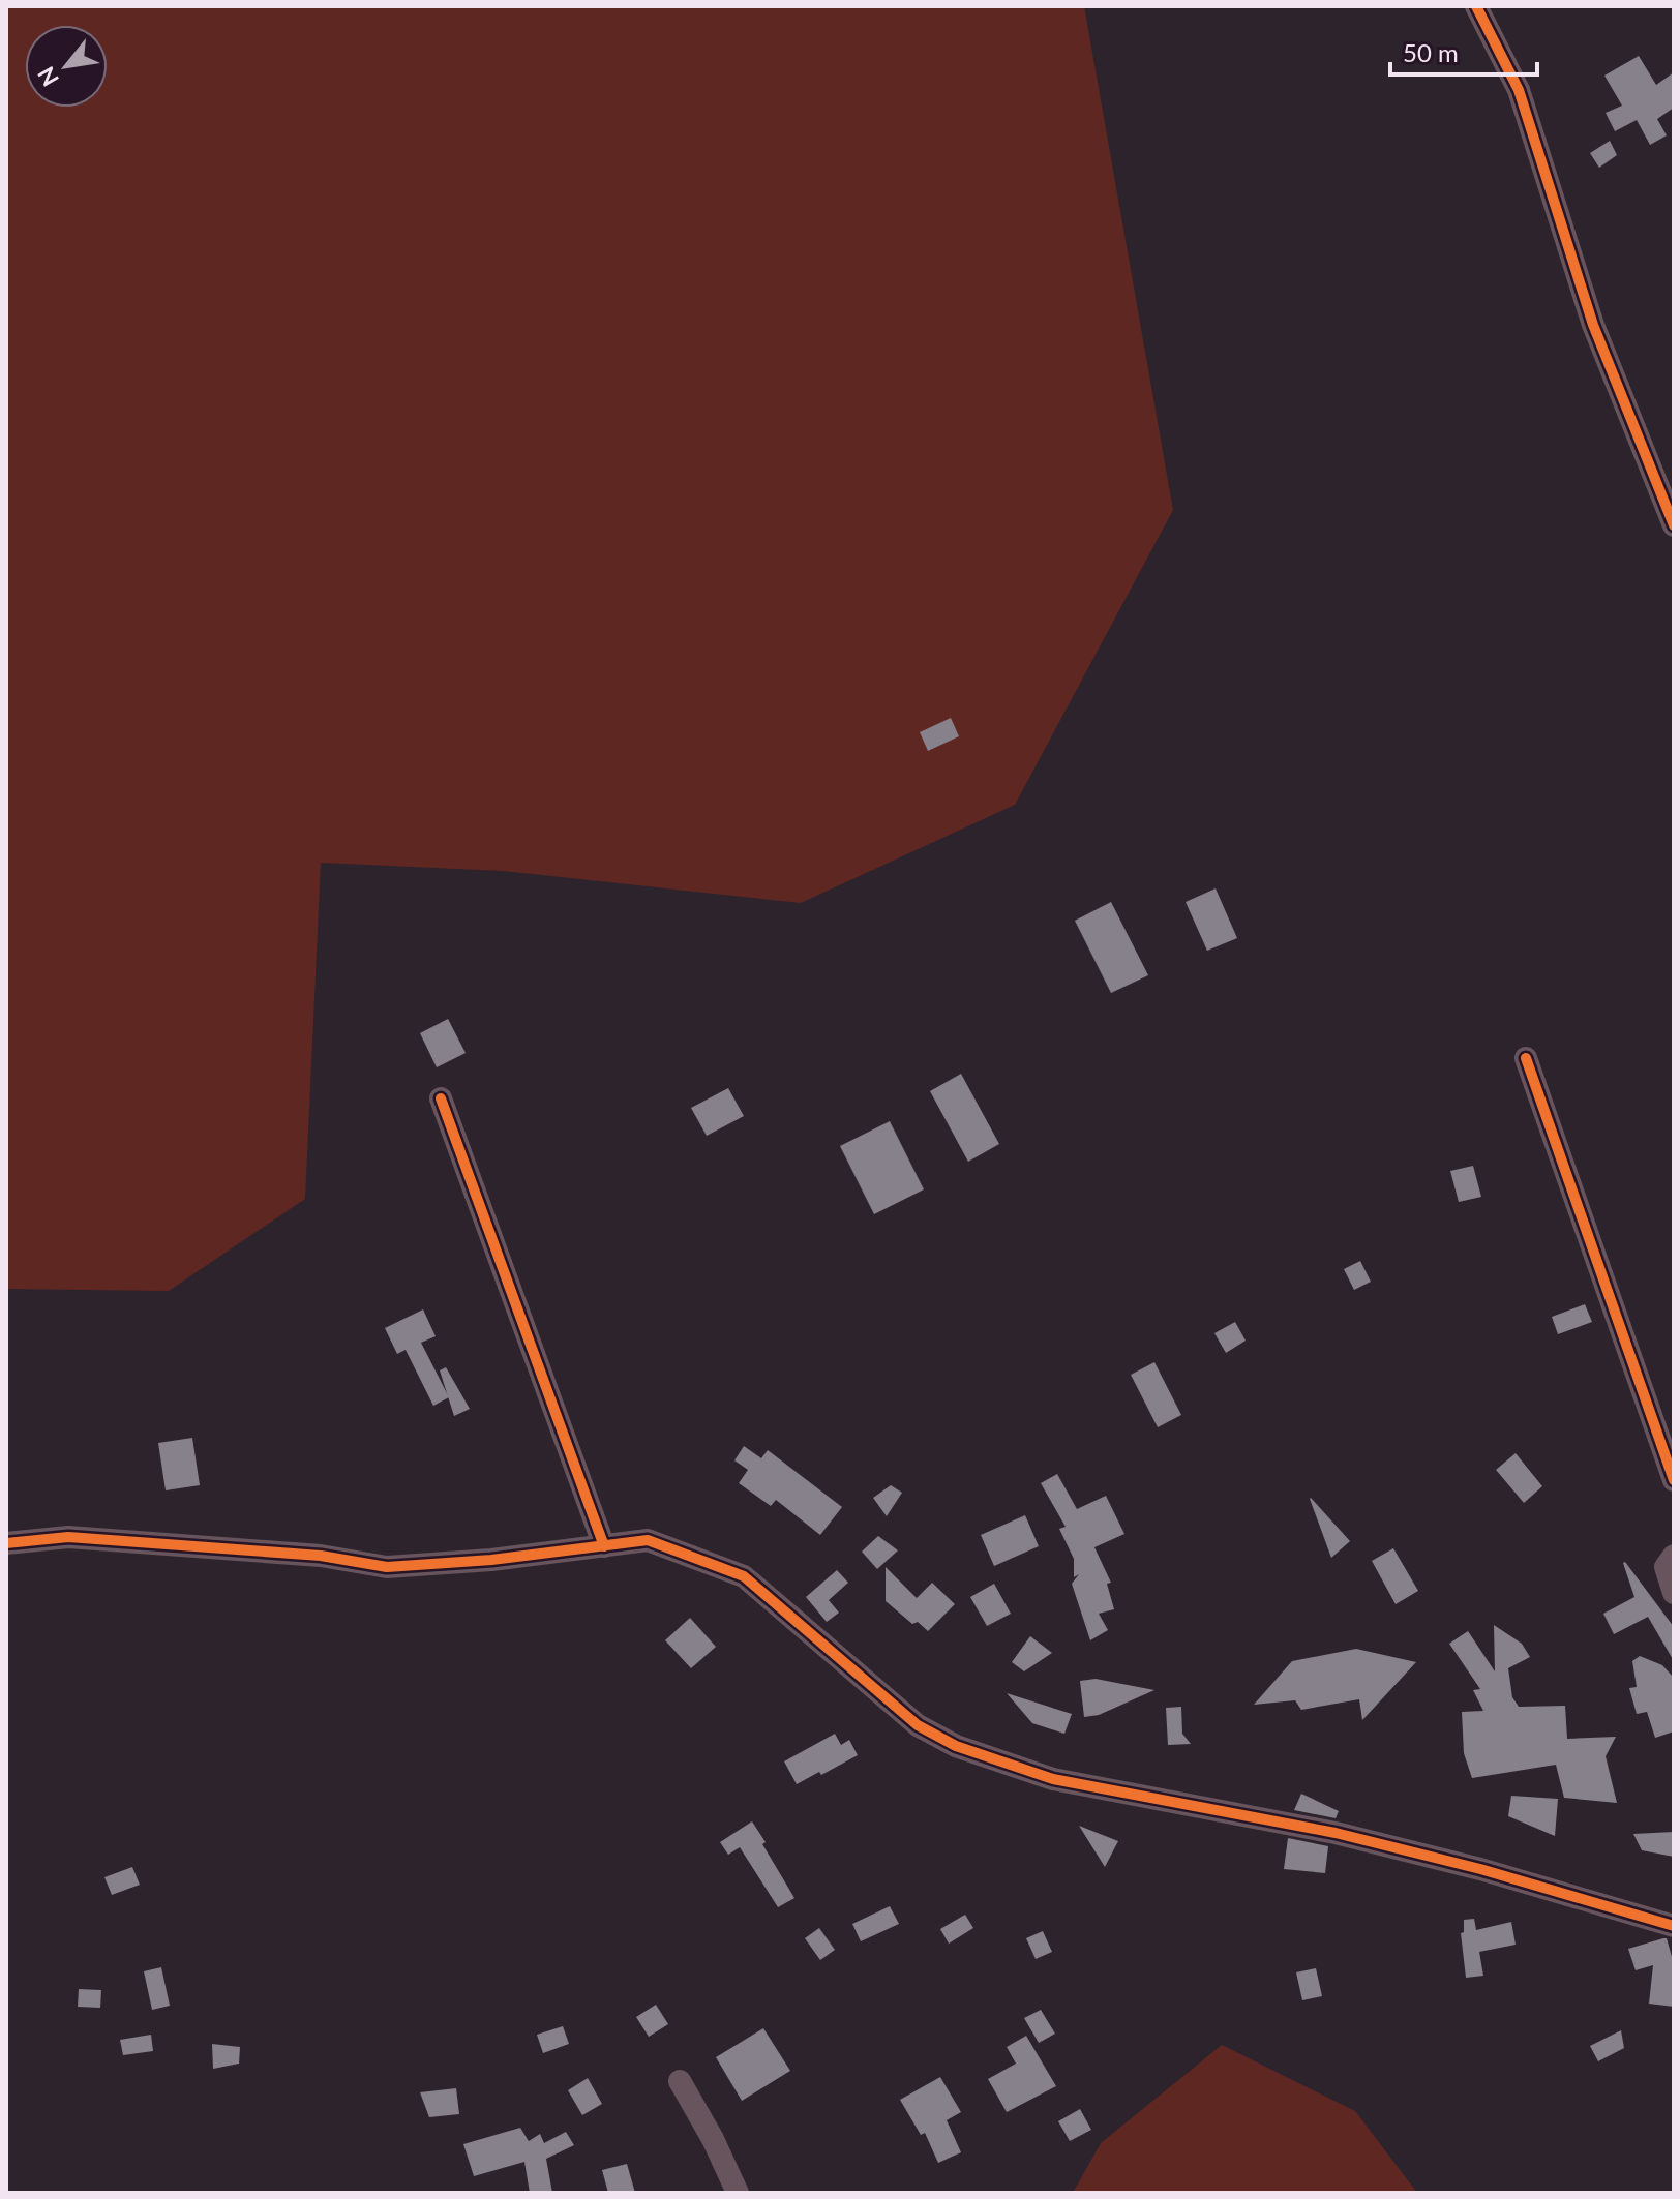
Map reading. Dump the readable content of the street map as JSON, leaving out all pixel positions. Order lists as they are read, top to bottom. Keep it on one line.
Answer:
{"scale_bar":"50 m","north":"bottom left"}
